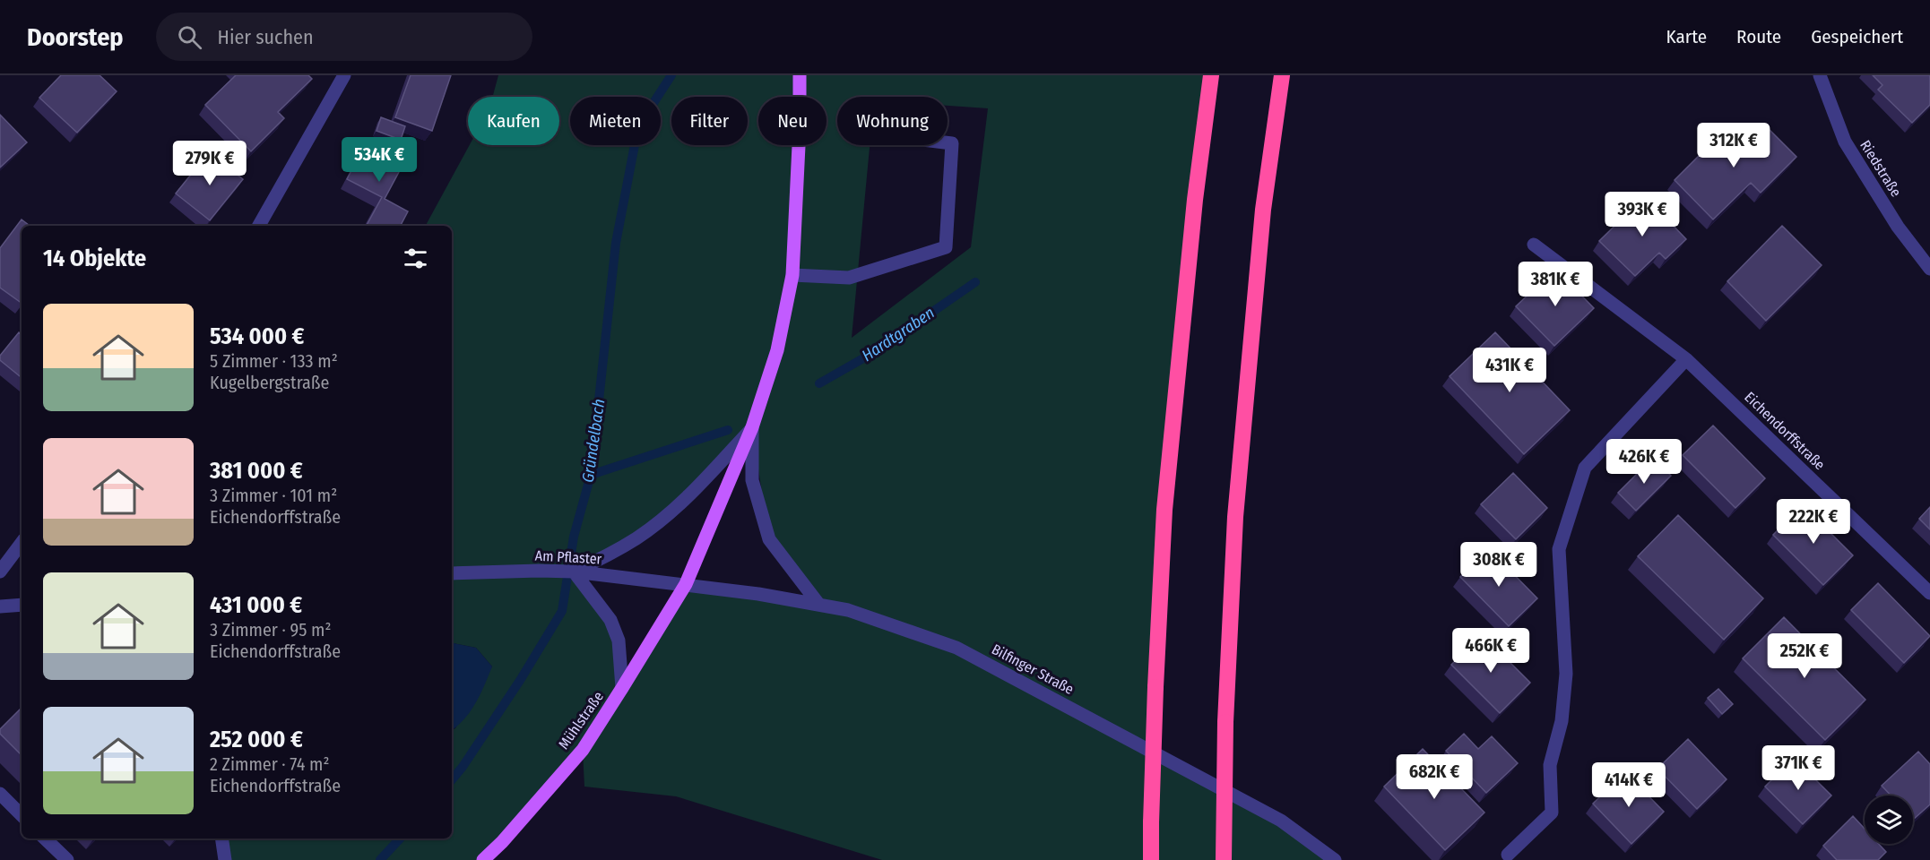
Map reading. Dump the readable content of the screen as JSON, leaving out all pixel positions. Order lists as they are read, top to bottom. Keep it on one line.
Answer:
{"streets":{"main road":["Mühlstraße"],"street":["Riedstraße","Eichendorffstraße","Am Pflaster","Bilfinger Straße"]},"crossings":[["Am Pflaster","Bilfinger Straße"],["Am Pflaster","Mühlstraße"],["Bilfinger Straße","Mühlstraße"]],"water":["Hardtgraben","Gründelbach"],"page":{"header":"Doorstep","search":"Hier suchen","nav":["Karte","Route","Gespeichert"],"chip":["Kaufen","Mieten","Filter","Neu","Wohnung"],"price":["312K €","534K €","279K €","393K €","381K €","431K €","426K €","222K €","308K €","466K €","252K €","371K €","682K €","414K €"],"heading":"14 Objekte","list":[{"name":"534 000 €","note":"5 Zimmer · 133 m² · Kugelbergstraße"},{"name":"381 000 €","note":"3 Zimmer · 101 m² · Eichendorffstraße"},{"name":"431 000 €","note":"3 Zimmer · 95 m² · Eichendorffstraße"},{"name":"252 000 €","note":"2 Zimmer · 74 m² · Eichendorffstraße"}]}}
